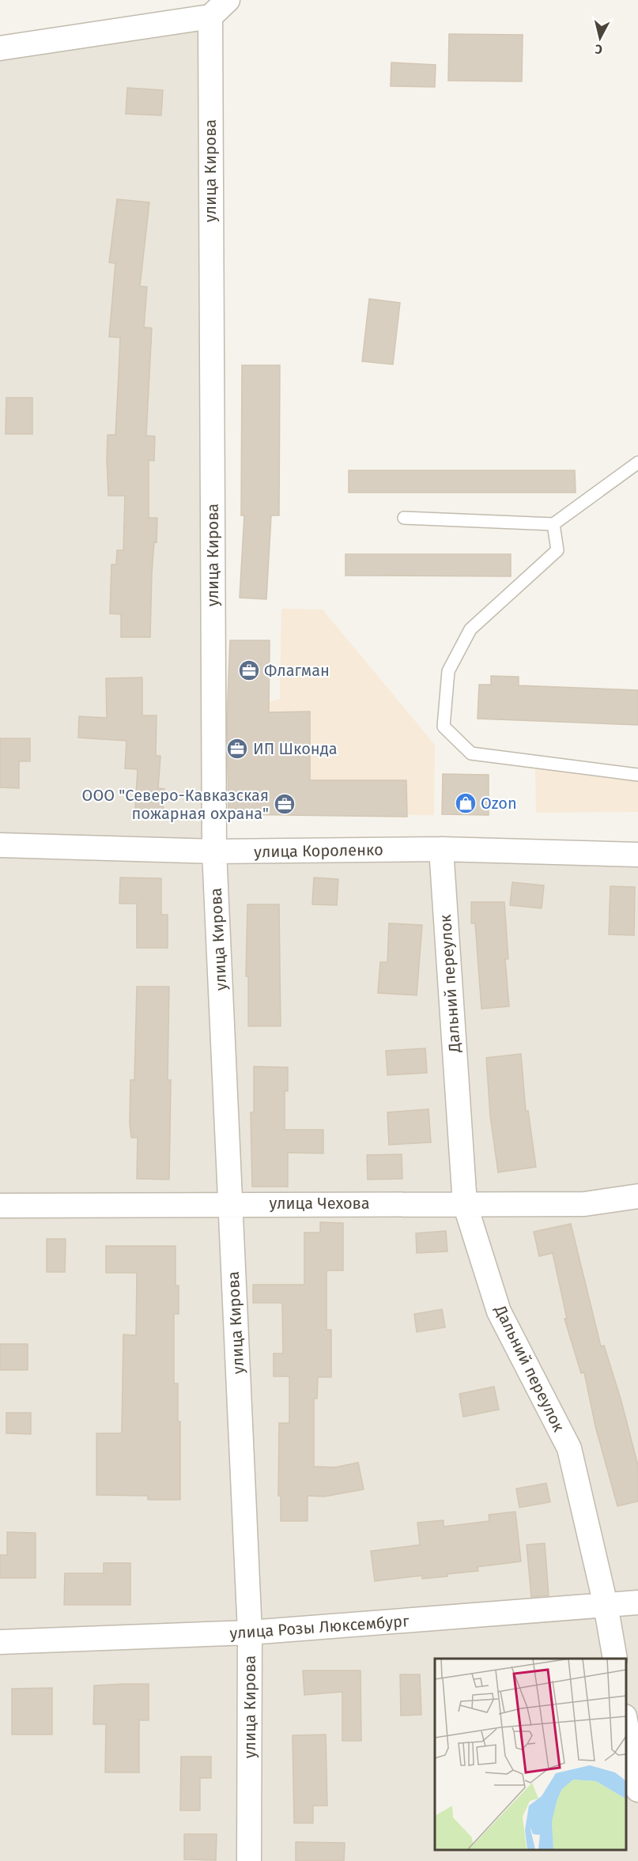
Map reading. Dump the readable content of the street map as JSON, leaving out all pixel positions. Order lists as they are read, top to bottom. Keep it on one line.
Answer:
{"streets":{"street":["улица Кирова","улица Короленко","Дальний переулок","улица Чехова","улица Розы Люксембург"]},"crossings":[["улица Кирова","улица Короленко"],["улица Кирова","улица Чехова"],["улица Кирова","улица Розы Люксембург"],["улица Короленко","Дальний переулок"],["Дальний переулок","улица Чехова"],["Дальний переулок","улица Розы Люксембург"]],"places":{"office":["Флагман","ИП Шконда","ООО \"Северо-Кавказская пожарная охрана\""],"shop":["Ozon"]},"north":"bottom"}
